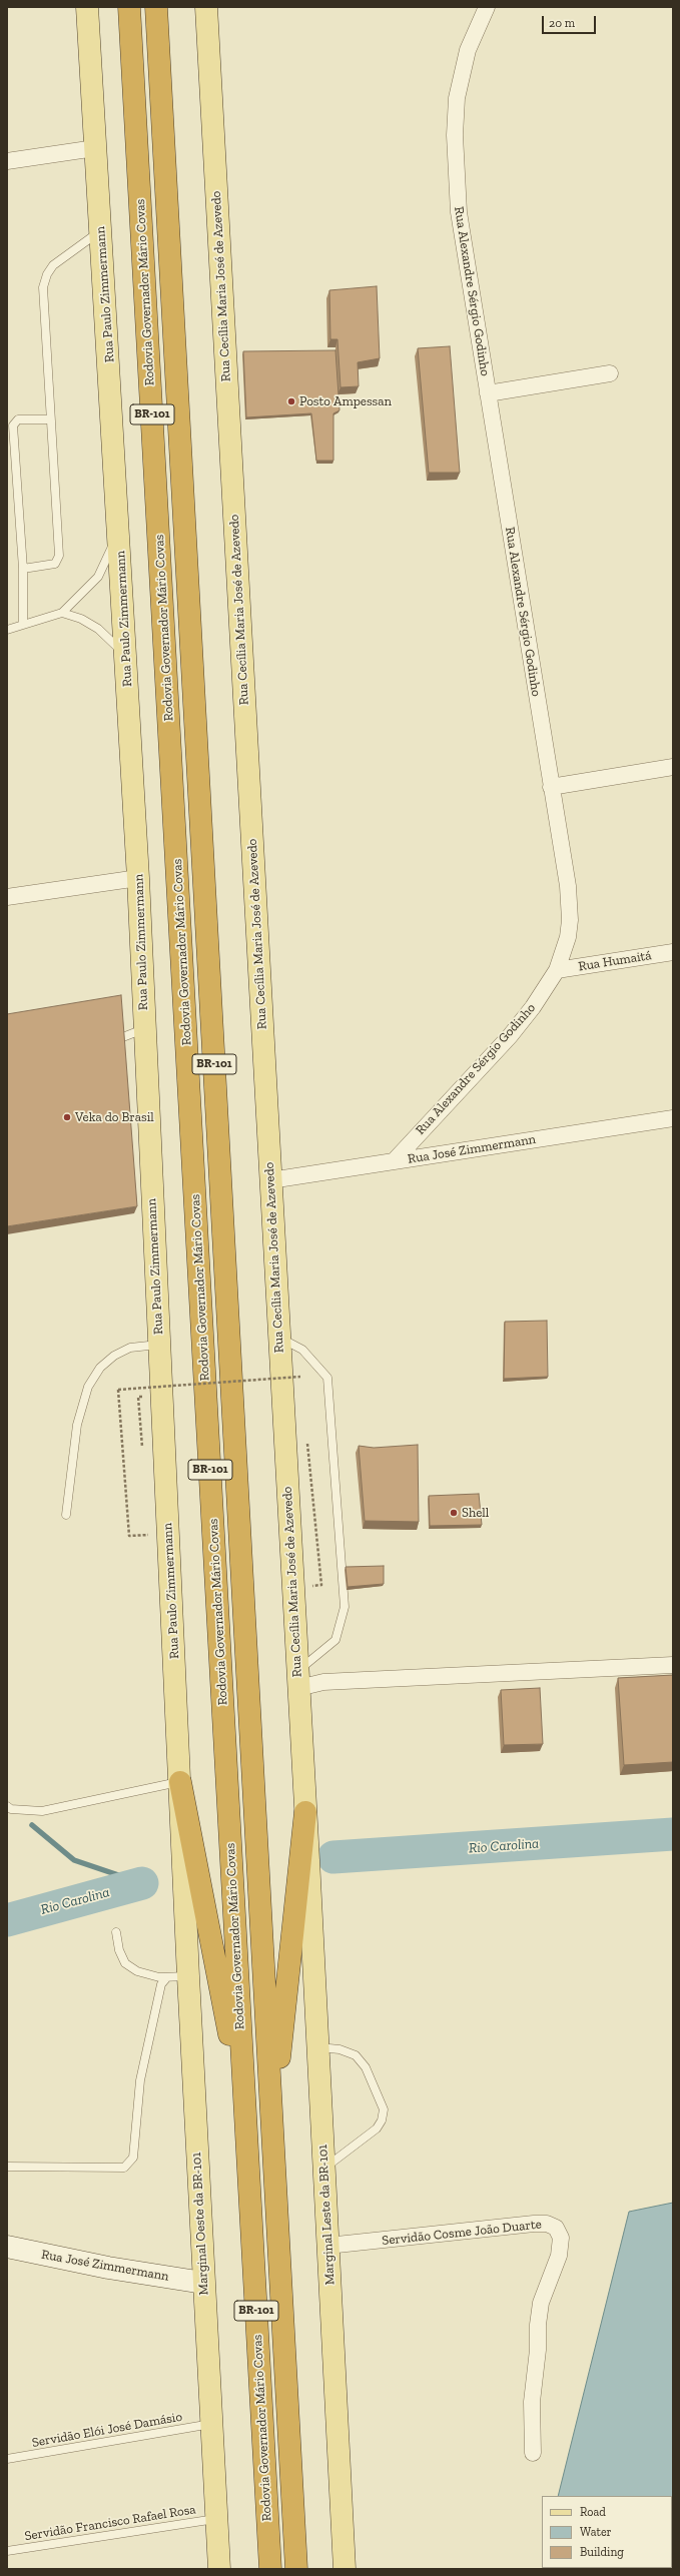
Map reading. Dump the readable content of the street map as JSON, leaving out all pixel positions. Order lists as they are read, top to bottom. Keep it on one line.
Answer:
{"streets":{"highway":["Rodovia Governador Mário Covas","BR-101"],"main road":["Rua Cecília Maria José de Azevedo","Rua Paulo Zimmermann","Rua José Zimmermann","Marginal Leste da BR-101","Marginal Oeste da BR-101"],"street":["Rua Alexandre Sérgio Godinho","Rua Humaitá","Servidão Cosme João Duarte"],"lane":["Servidão Elói José Damásio","Servidão Francisco Rafael Rosa"]},"crossings":[["Rua Cecília Maria José de Azevedo","Rua José Zimmermann"],["Rua Cecília Maria José de Azevedo","Marginal Leste da BR-101"],["Rua Alexandre Sérgio Godinho","Rua Humaitá"],["Rua Alexandre Sérgio Godinho","Rua José Zimmermann"],["Rua Paulo Zimmermann","Marginal Oeste da BR-101"],["Rua José Zimmermann","Marginal Oeste da BR-101"],["Marginal Leste da BR-101","Servidão Cosme João Duarte"],["Marginal Oeste da BR-101","Servidão Elói José Damásio"],["Marginal Oeste da BR-101","Servidão Francisco Rafael Rosa"]],"water":["Rio Carolina"],"places":["Posto Ampessan","Veka do Brasil","Shell"],"legend":["Road","Water","Building"],"scale_bar":"20 m"}
